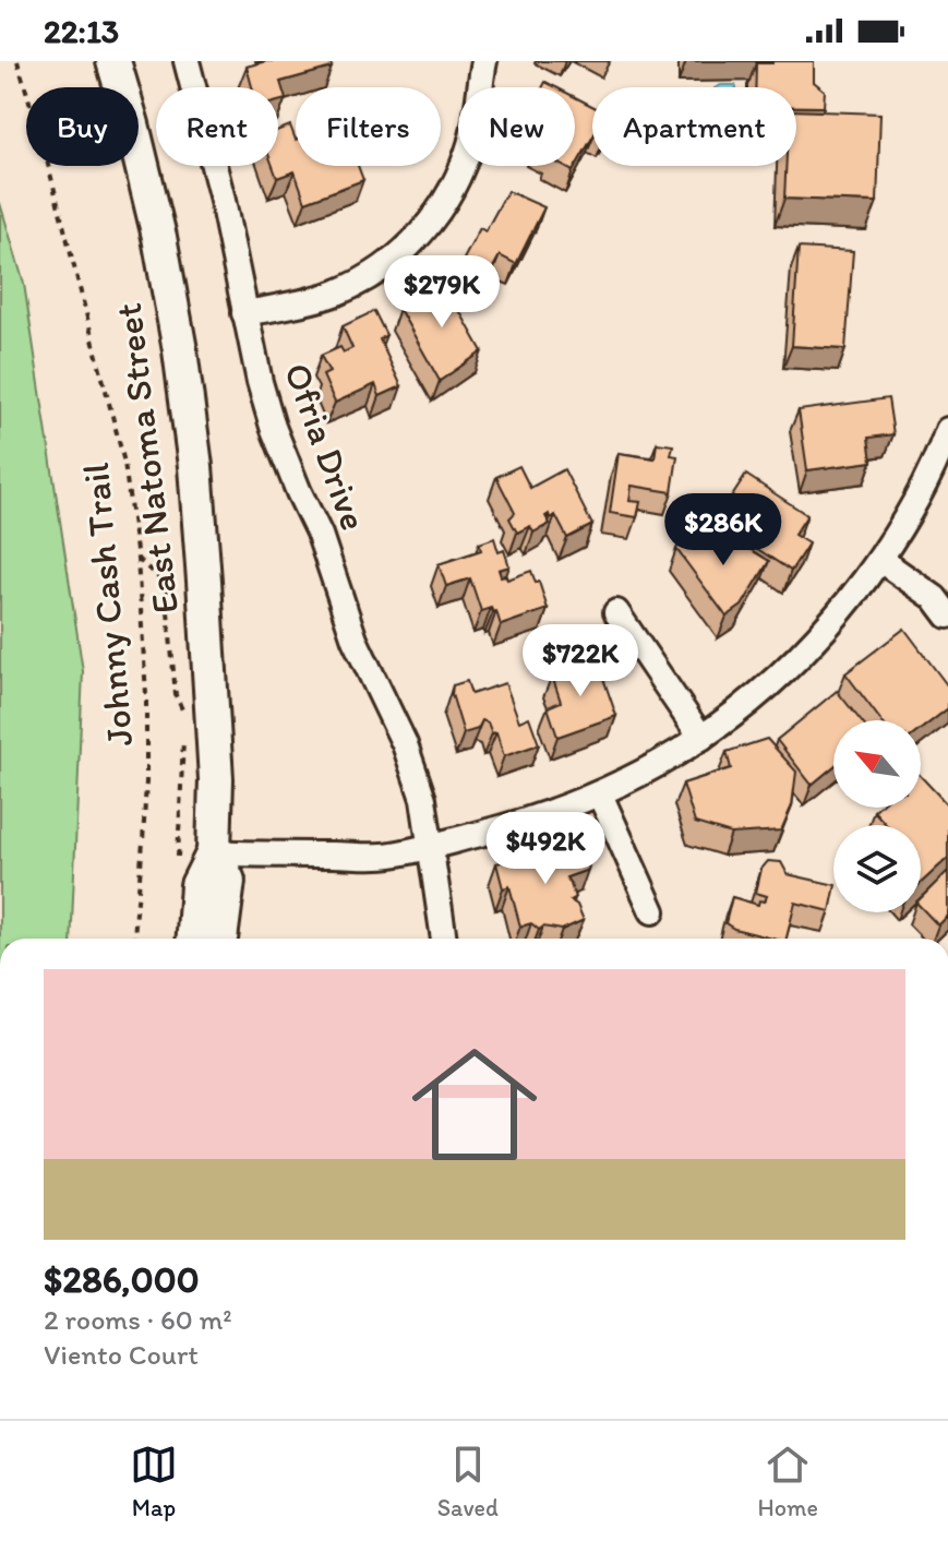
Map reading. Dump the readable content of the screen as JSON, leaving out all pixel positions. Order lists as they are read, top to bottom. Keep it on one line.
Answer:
{"streets":{"main road":["East Natoma Street"],"street":["Ofria Drive"],"path":["Johnny Cash Trail"]},"north":"top left","page":{"status":"22:13","chip":["Buy","Rent","Filters","New","Apartment"],"price":["$279K","$286K","$722K","$492K"],"list":[{"name":"$286,000","note":"2 rooms · 60 m² · Viento Court"}],"tabs":["Map","Saved","Home"]}}
